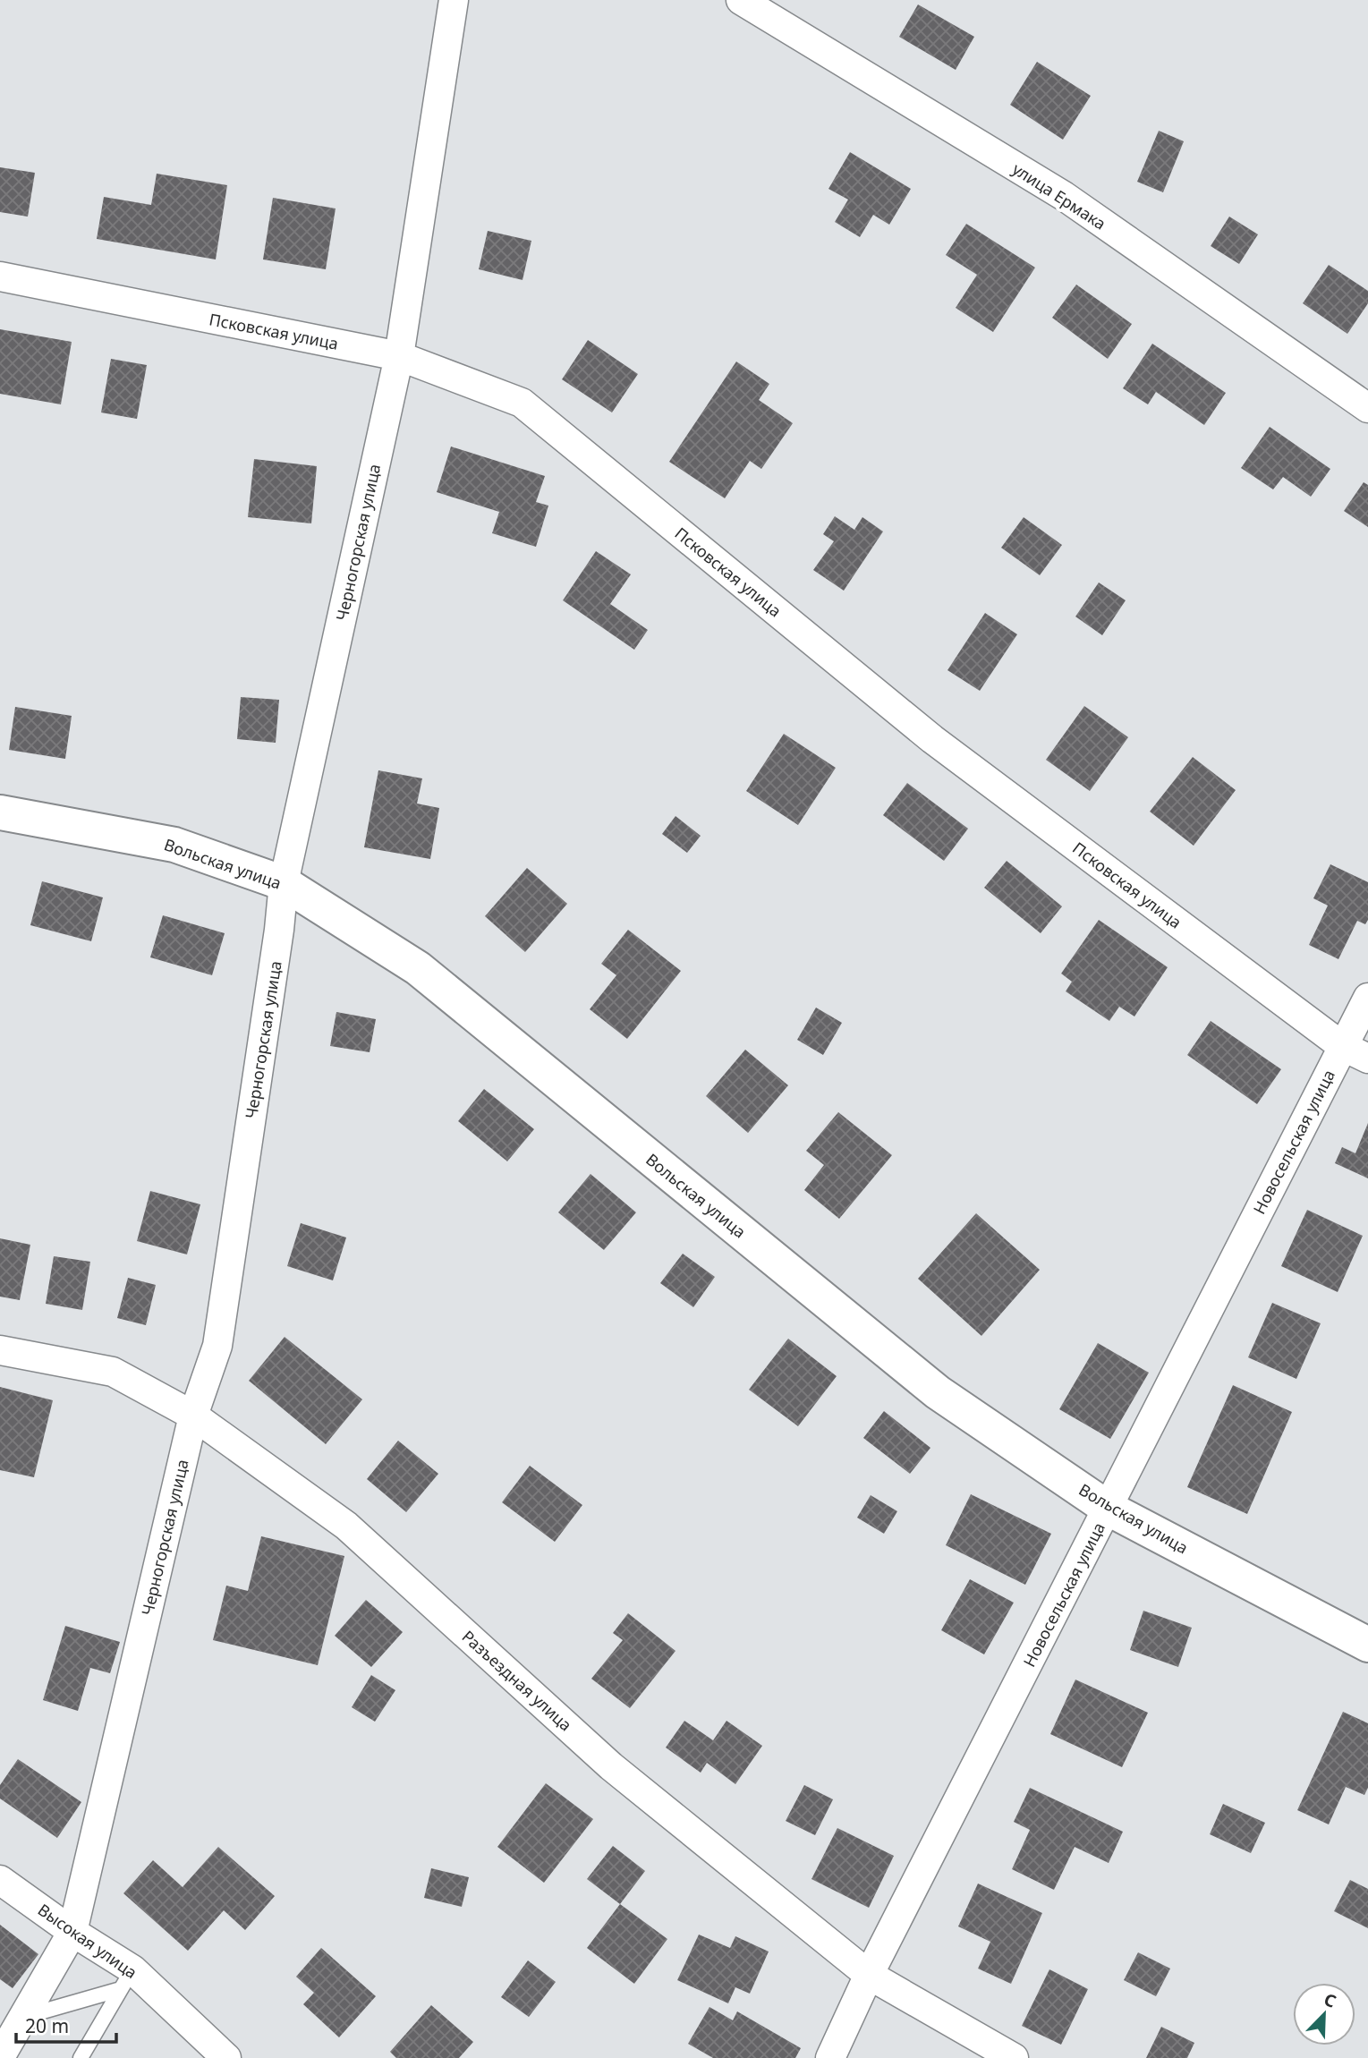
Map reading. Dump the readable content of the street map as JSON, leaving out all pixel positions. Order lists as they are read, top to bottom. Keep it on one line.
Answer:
{"streets":{"street":["улица Ермака","Псковская улица","Черногорская улица","Вольская улица","Новосельская улица","Разъездная улица","Высокая улица"]},"crossings":[["Псковская улица","Черногорская улица"],["Псковская улица","Новосельская улица"],["Черногорская улица","Вольская улица"],["Черногорская улица","Разъездная улица"],["Черногорская улица","Высокая улица"],["Вольская улица","Новосельская улица"],["Новосельская улица","Разъездная улица"]],"scale_bar":"20 m","north":"top right"}
